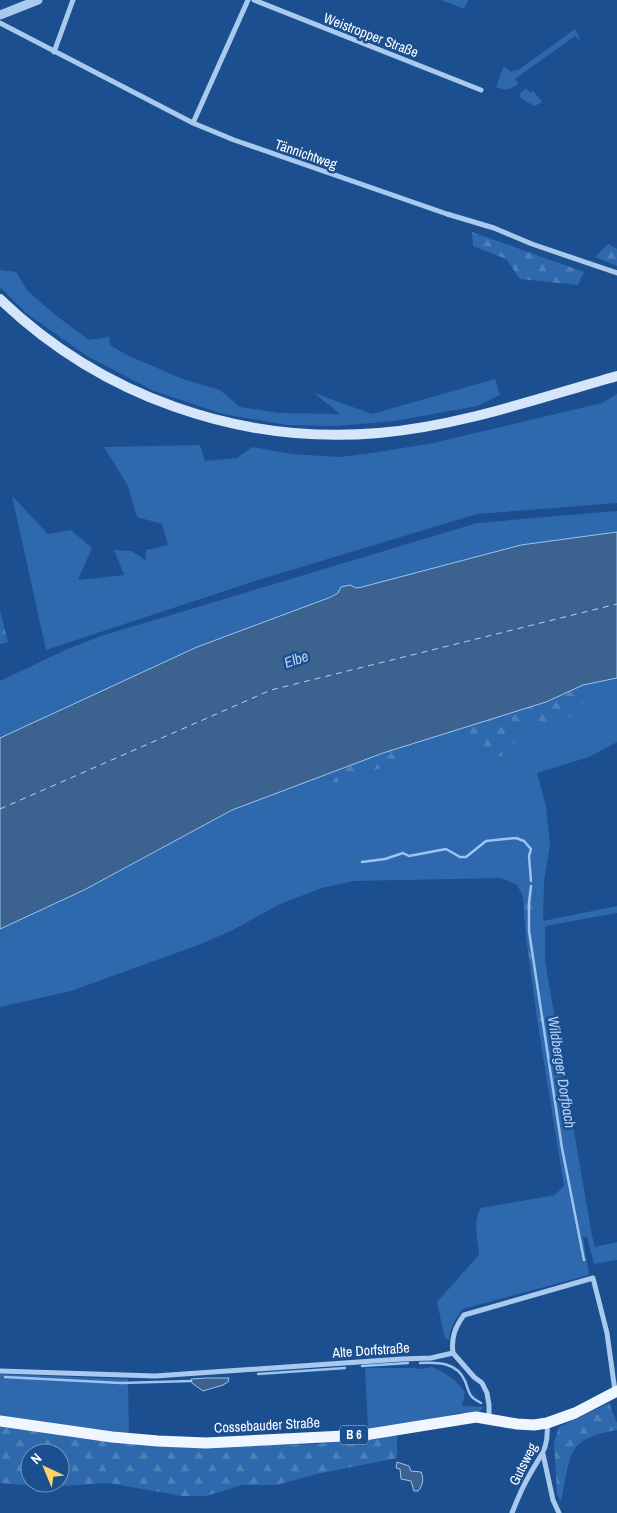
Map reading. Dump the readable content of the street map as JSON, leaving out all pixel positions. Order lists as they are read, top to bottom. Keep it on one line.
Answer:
{"streets":{"main road":["Cossebauder Straße","B 6"],"street":["Weistropper Straße","Tännichtweg","Alte Dorfstraße","Gutsweg"]},"crossings":[["Cossebauder Straße","Gutsweg"]],"water":["Elbe","Wildberger Dorfbach"],"north":"top left"}
